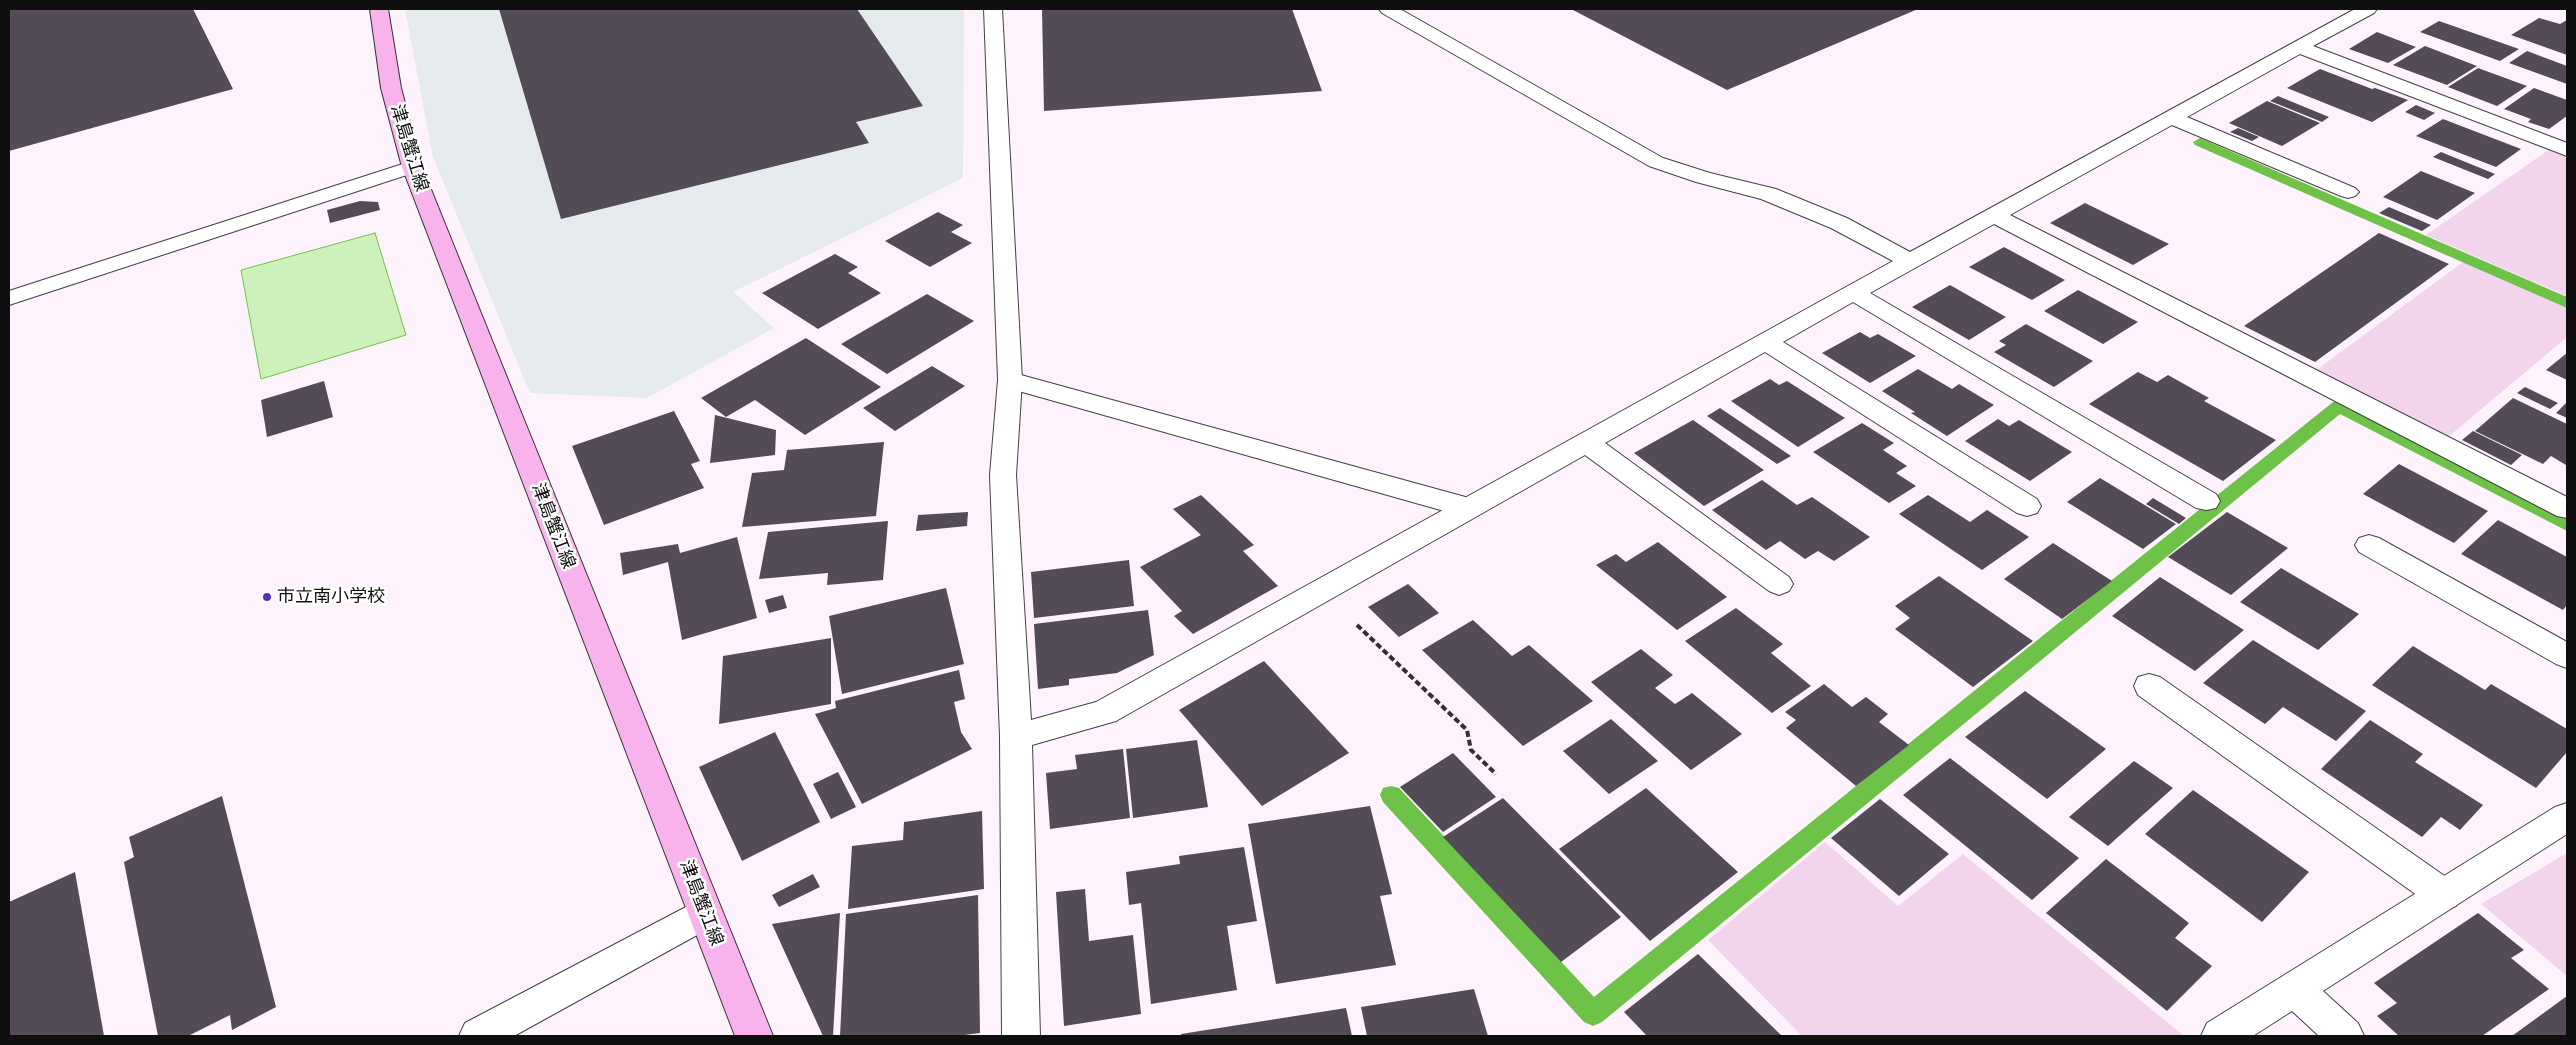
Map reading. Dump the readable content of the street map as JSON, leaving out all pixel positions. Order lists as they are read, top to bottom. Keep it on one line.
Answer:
{"streets":{"main road":["津島蟹江線"]},"places":["市立南小学校"]}
